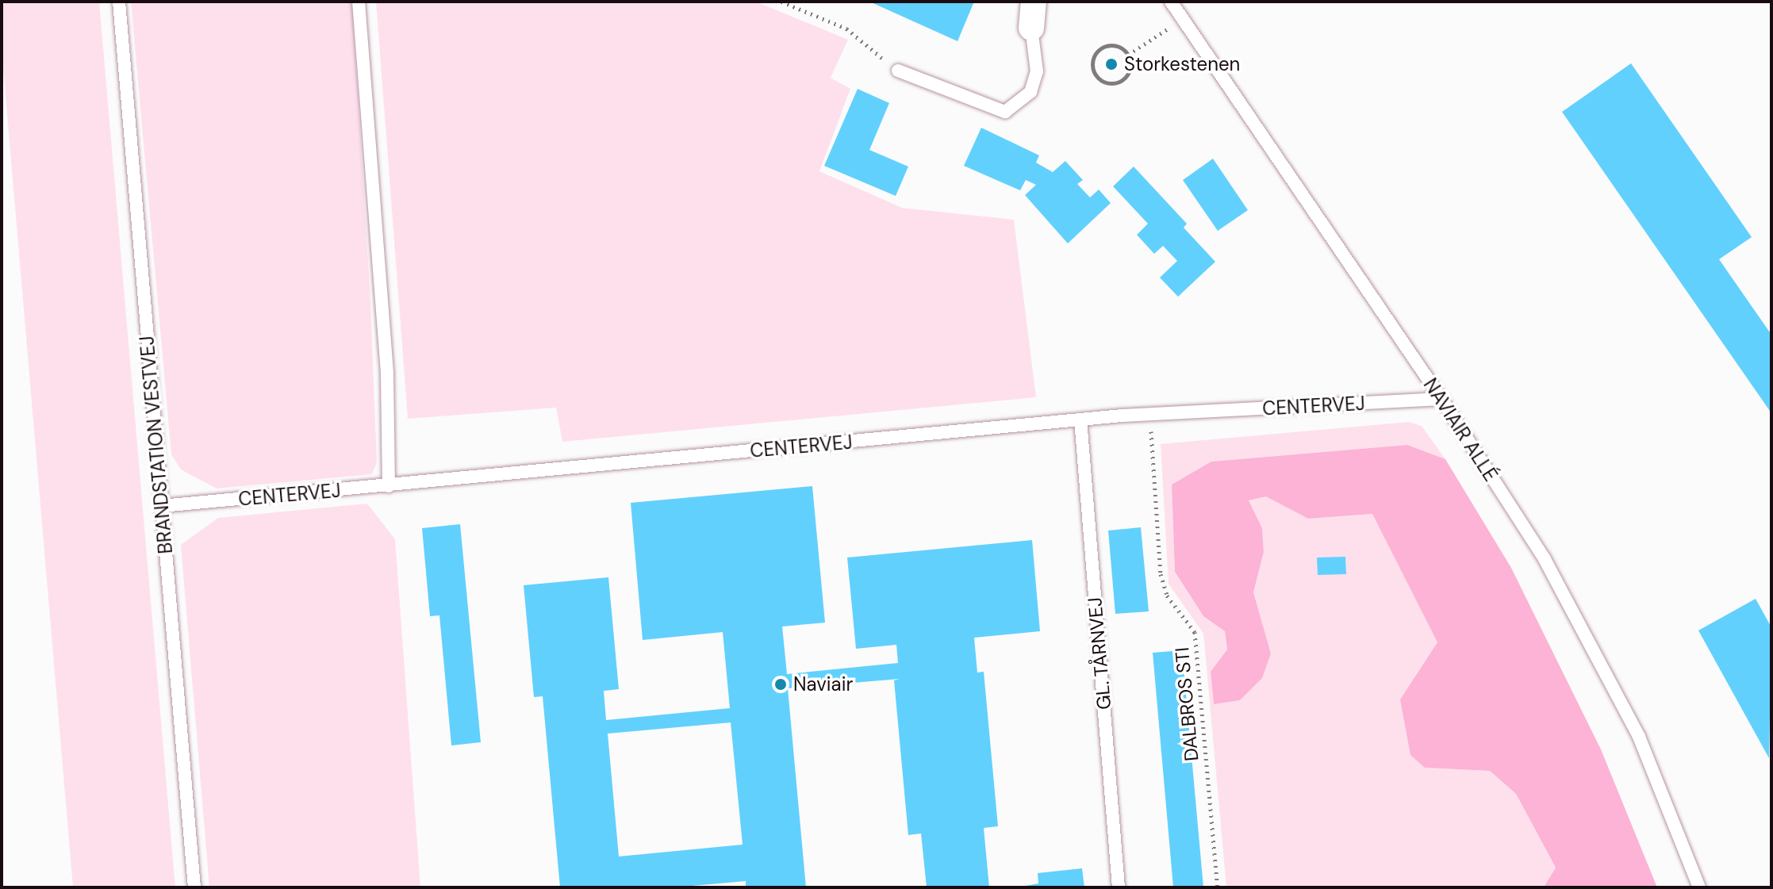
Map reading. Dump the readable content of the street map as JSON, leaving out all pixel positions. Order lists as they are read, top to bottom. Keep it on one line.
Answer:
{"streets":{"lane":["CENTERVEJ","NAVIAIR ALLÉ","BRANDSTATION VESTVEJ","GL. TÅRNVEJ"],"path":["DALBROS STI"]},"crossings":[["CENTERVEJ","NAVIAIR ALLÉ"],["CENTERVEJ","BRANDSTATION VESTVEJ"],["CENTERVEJ","GL. TÅRNVEJ"],["CENTERVEJ","DALBROS STI"]],"places":["Storkestenen","Naviair"]}
